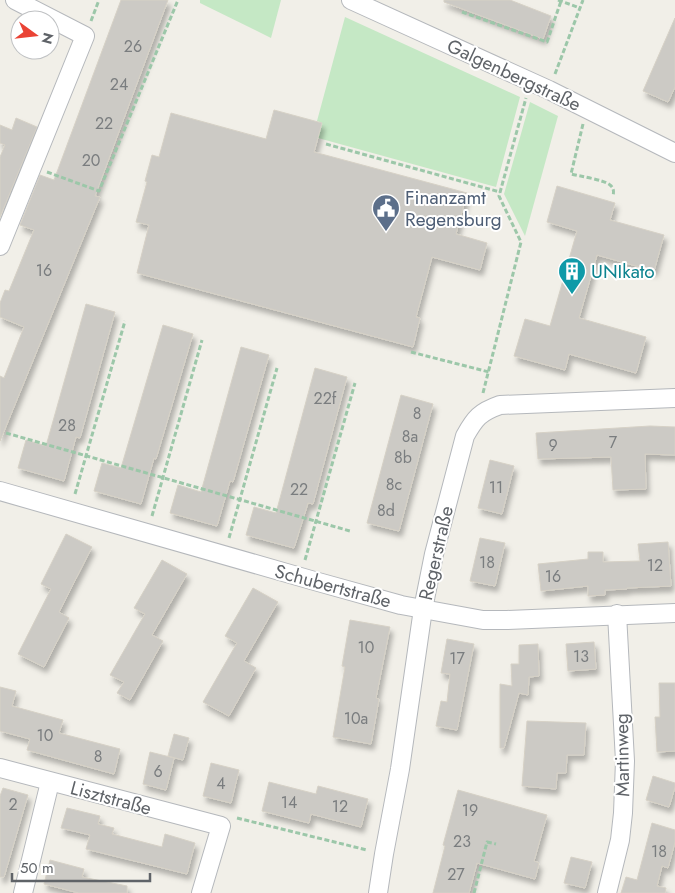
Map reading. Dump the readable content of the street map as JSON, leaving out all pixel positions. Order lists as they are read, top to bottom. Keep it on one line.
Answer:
{"streets":{"street":["Galgenbergstraße","Regerstraße","Schubertstraße","Martinweg","Lisztstraße"]},"crossings":[["Regerstraße","Schubertstraße"],["Schubertstraße","Martinweg"]],"places":{"public building":["Finanzamt Regensburg"],"building":["UNIkato"]},"house_numbers":["26","24","22","20","16","22f","8","28","8a","7","9","8b","8c","11","22","8d","18","12","16","10","13","17","10a","10","8","6","4","14","2","12","19","23","18","27"],"scale_bar":"50 m","north":"right"}
